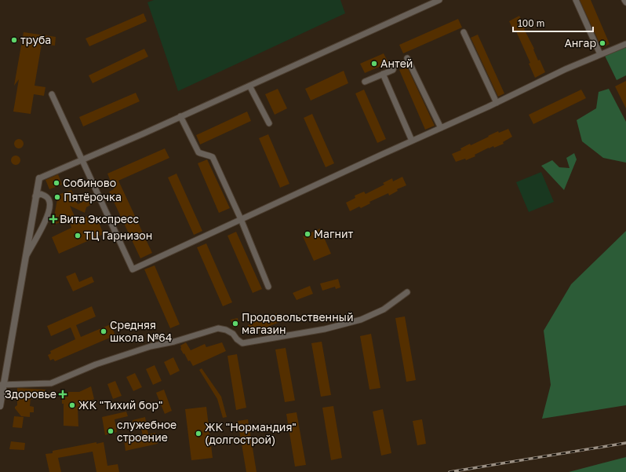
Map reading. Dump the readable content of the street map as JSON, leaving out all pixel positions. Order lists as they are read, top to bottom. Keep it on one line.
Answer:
{"places":{"other":["труба","Ангар","Антей","Собиново","Пятёрочка","Магнит","ТЦ Гарнизон","Продовольственный магазин","Средняя школа №64","ЖК \"Тихий бор\"","служебное строение","ЖК \"Нормандия\" (долгострой)"],"health":["Вита Экспресс","Здоровье"]},"scale_bar":"100 m"}
